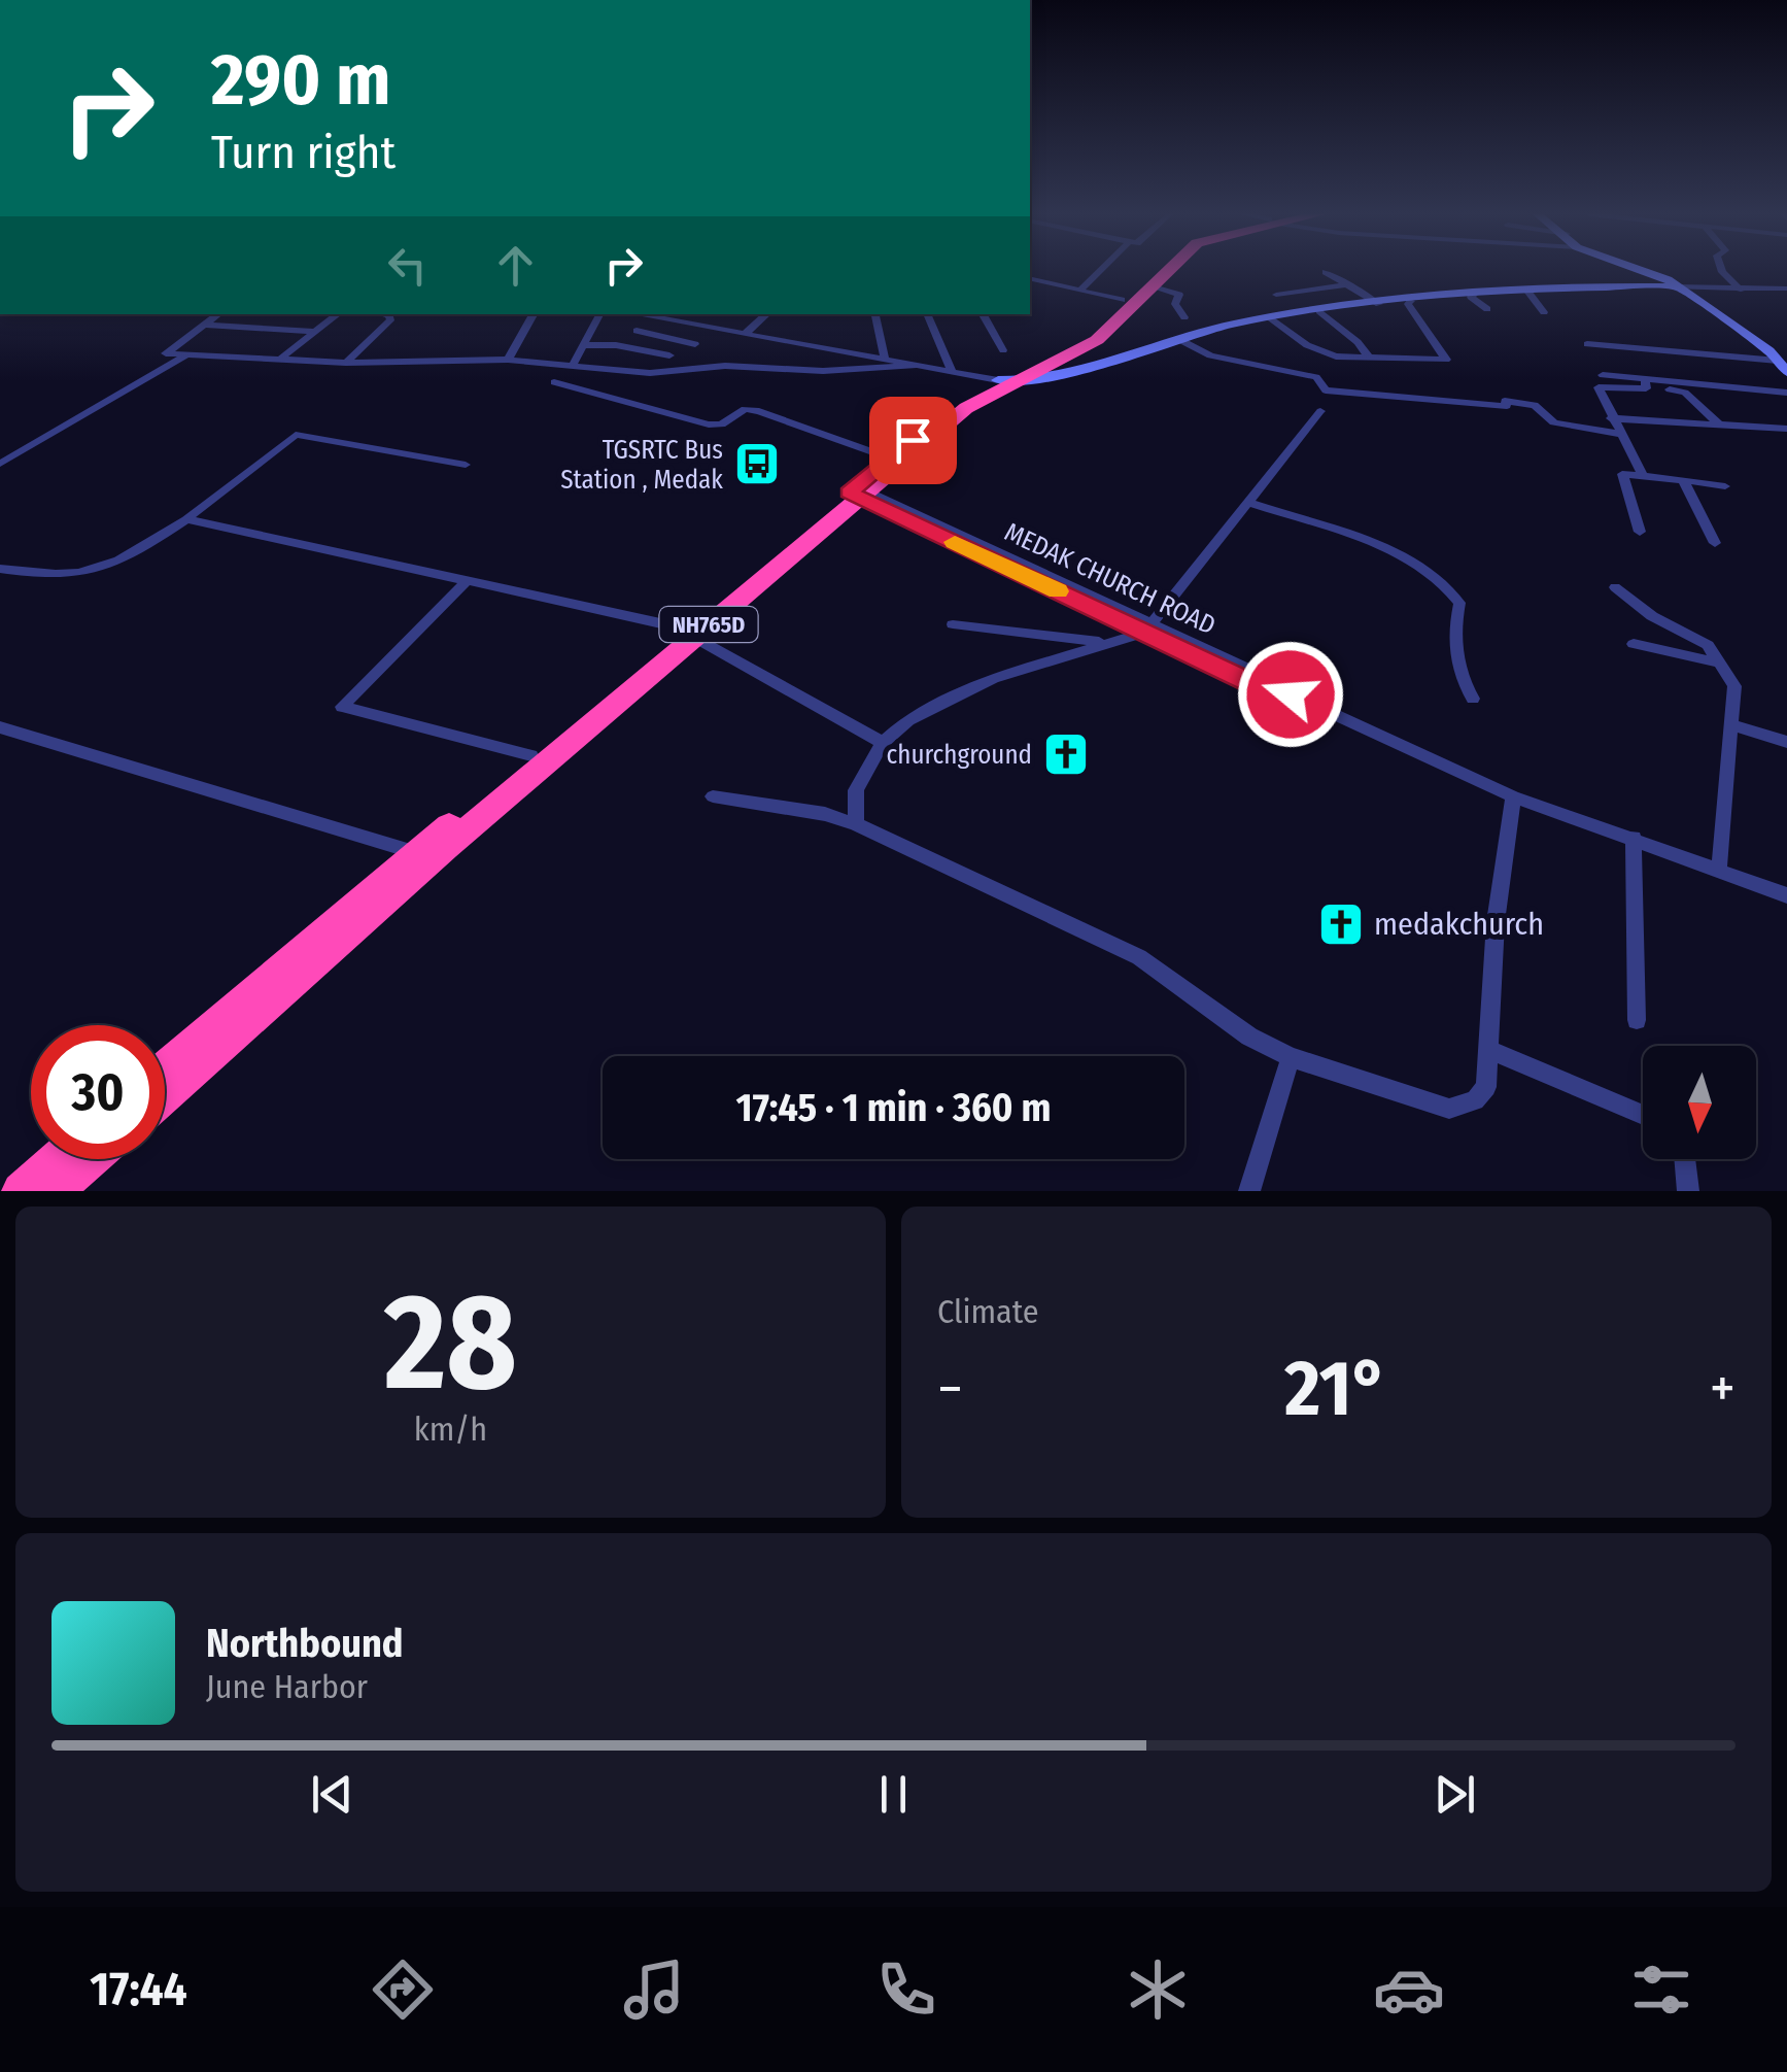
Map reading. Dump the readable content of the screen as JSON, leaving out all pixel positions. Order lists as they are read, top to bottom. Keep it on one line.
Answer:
{"streets":{"highway":["NH765D"],"street":["MEDAK CHURCH ROAD"]},"crossings":[["MEDAK CHURCH ROAD","NH765D"]],"places":{"bus stop":["TGSRTC Bus Station , Medak"],"church":["churchground","medakchurch"]},"north":"bottom","page":{"turn":["290 m","Turn right"],"limit":"30","trip":"17:45 · 1 min · 360 m","tile":[["28","km/h"],"Climate"],"heat":["−","21°","+"],"song":["Northbound","June Harbor"],"tabs":"17:44"}}
